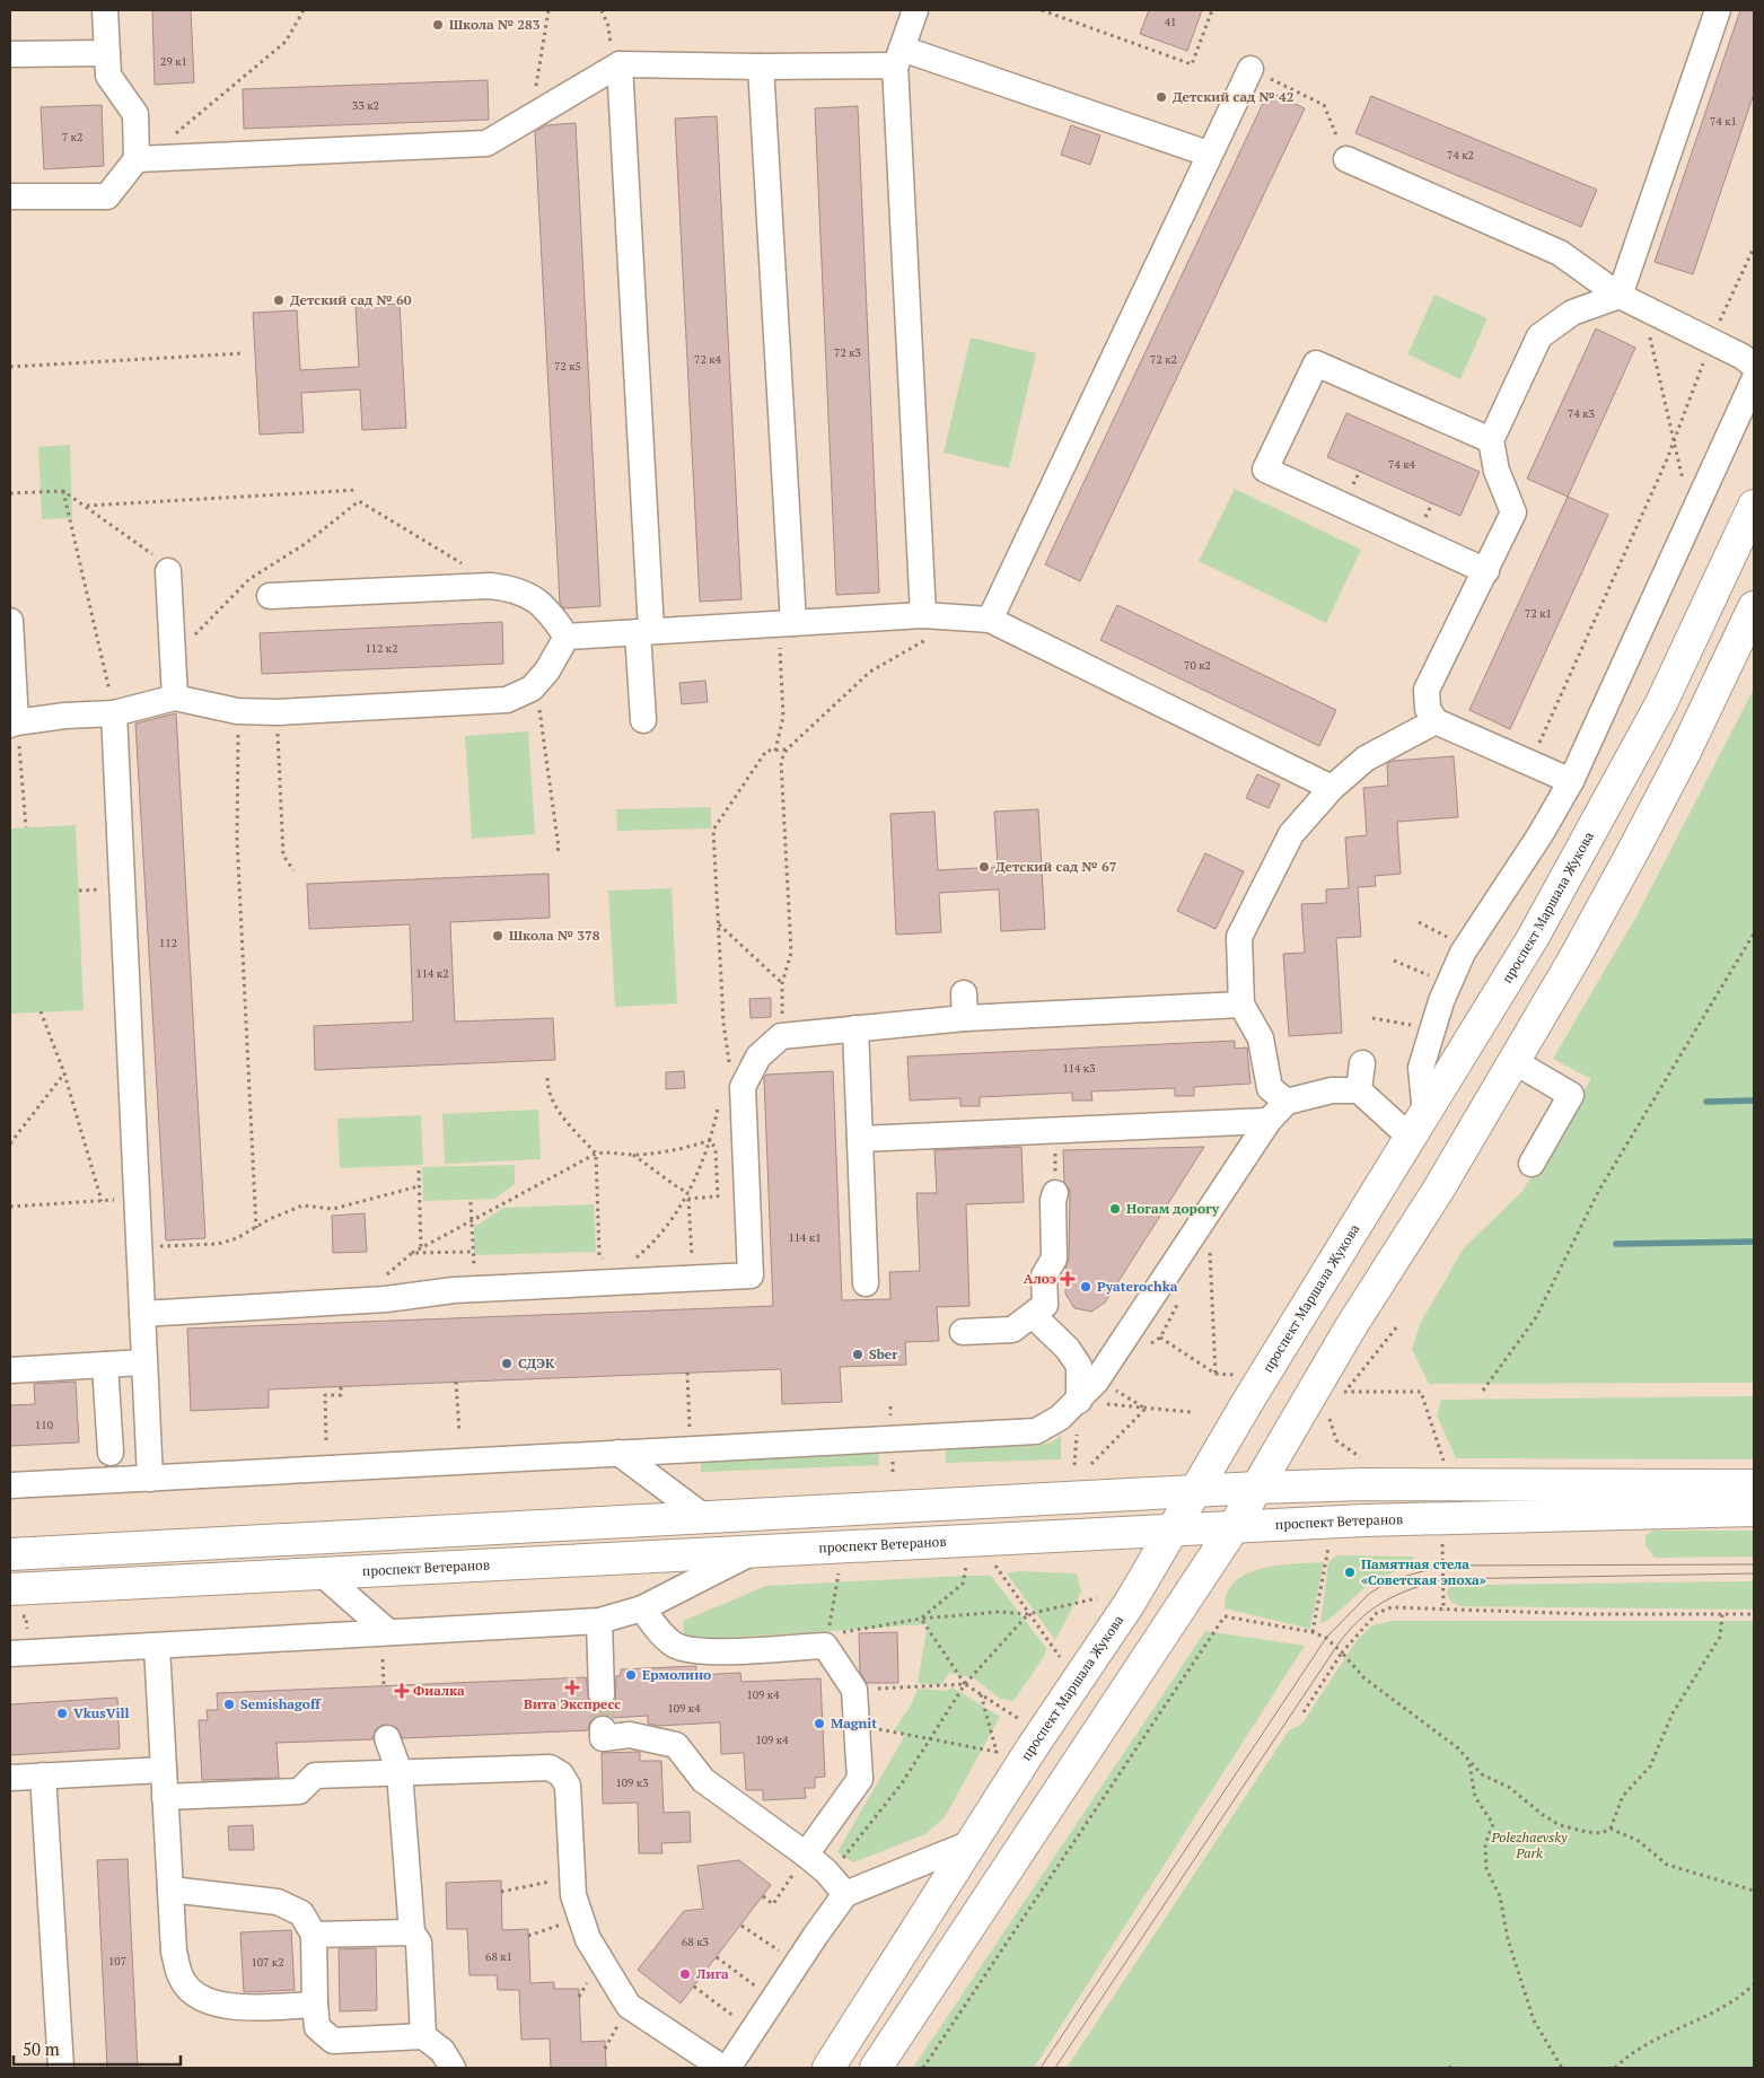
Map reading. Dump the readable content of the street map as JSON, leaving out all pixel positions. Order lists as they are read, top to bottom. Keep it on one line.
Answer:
{"streets":{"main road":["проспект Маршала Жукова","проспект Ветеранов"]},"crossings":[["проспект Маршала Жукова","проспект Ветеранов"]],"parks":["Polezhaevsky Park"],"places":{"other":["Школа № 283","Детский сад № 42","Детский сад № 60","Детский сад № 67","Школа № 378","Ногам дорогу","Pyaterochka","Sber","СДЭК","Памятная стела «Советская эпоха»","Ермолино","Semishagoff","VkusVill","Magnit","Лига"],"health":["Алоэ","Вита Экспресс","Фиалка"]},"house_numbers":["41","29 к1","33 к2","74 к1","7 к2","74 к2","72 к3","72 к4","72 к2","72 к5","74 к3","74 к4","72 к1","112 к2","70 к2","112","114 к2","114 к3","114 к1","110","109 к4","109 к4","109 к4","109 к3","68 к3","68 к1","107","107 к2"],"scale_bar":"50 m"}
